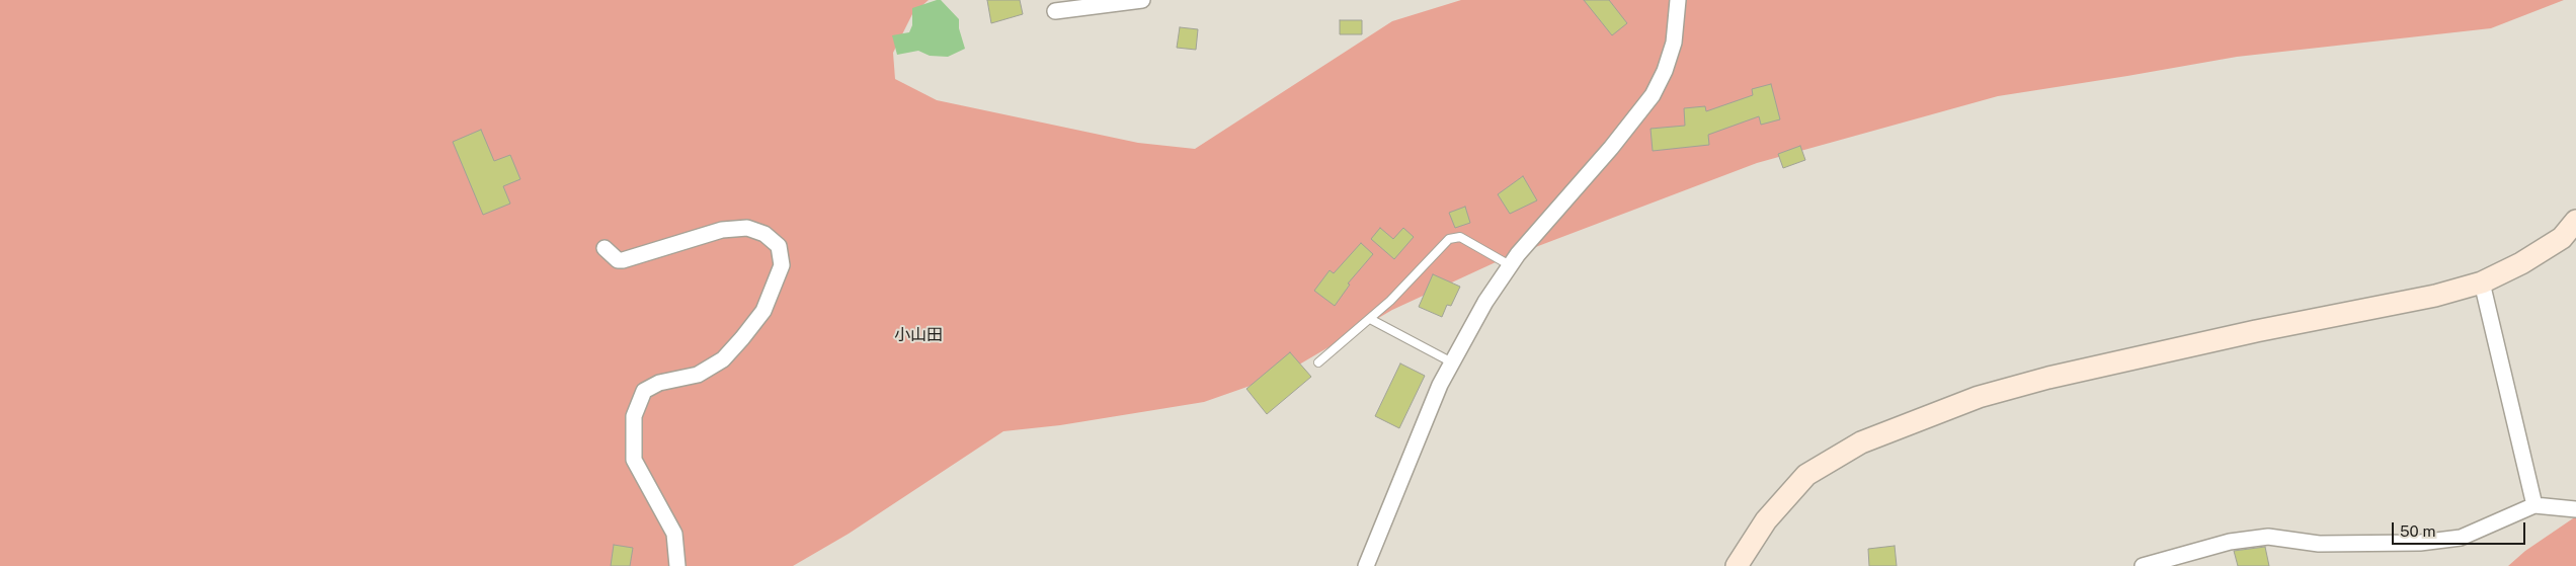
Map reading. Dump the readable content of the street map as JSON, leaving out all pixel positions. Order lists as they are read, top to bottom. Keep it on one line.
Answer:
{"districts":["小山田"],"scale_bar":"50 m"}
